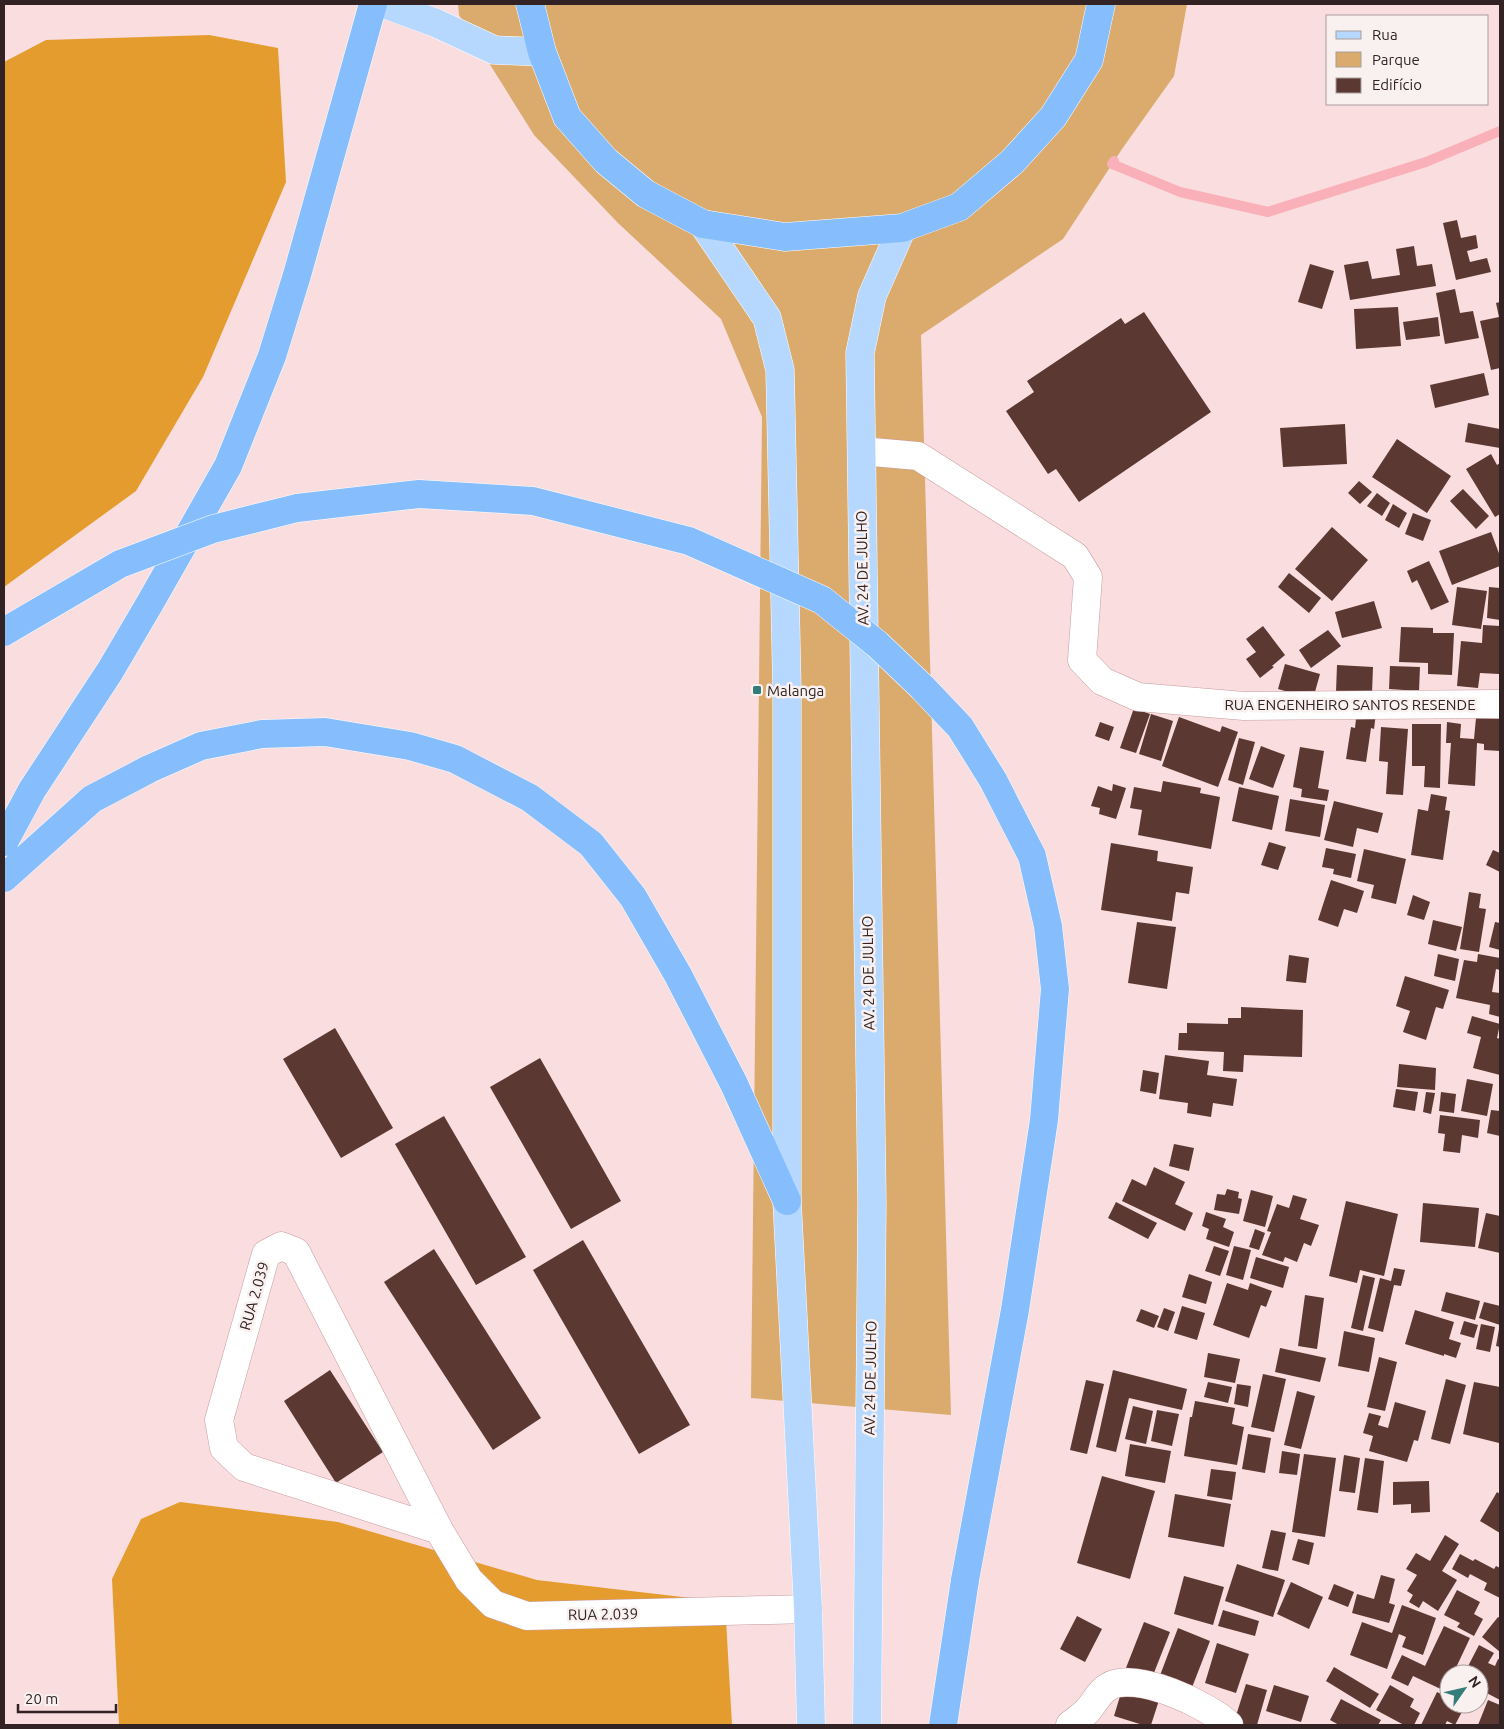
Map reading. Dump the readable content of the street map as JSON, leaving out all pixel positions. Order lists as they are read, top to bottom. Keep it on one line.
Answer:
{"streets":{"main road":["AV. 24 DE JULHO"],"street":["RUA ENGENHEIRO SANTOS RESENDE","RUA 2.039"]},"crossings":[["AV. 24 DE JULHO","RUA ENGENHEIRO SANTOS RESENDE"]],"places":{"transit":["Malanga"]},"legend":["Rua","Parque","Edifício"],"scale_bar":"20 m","north":"top right"}
